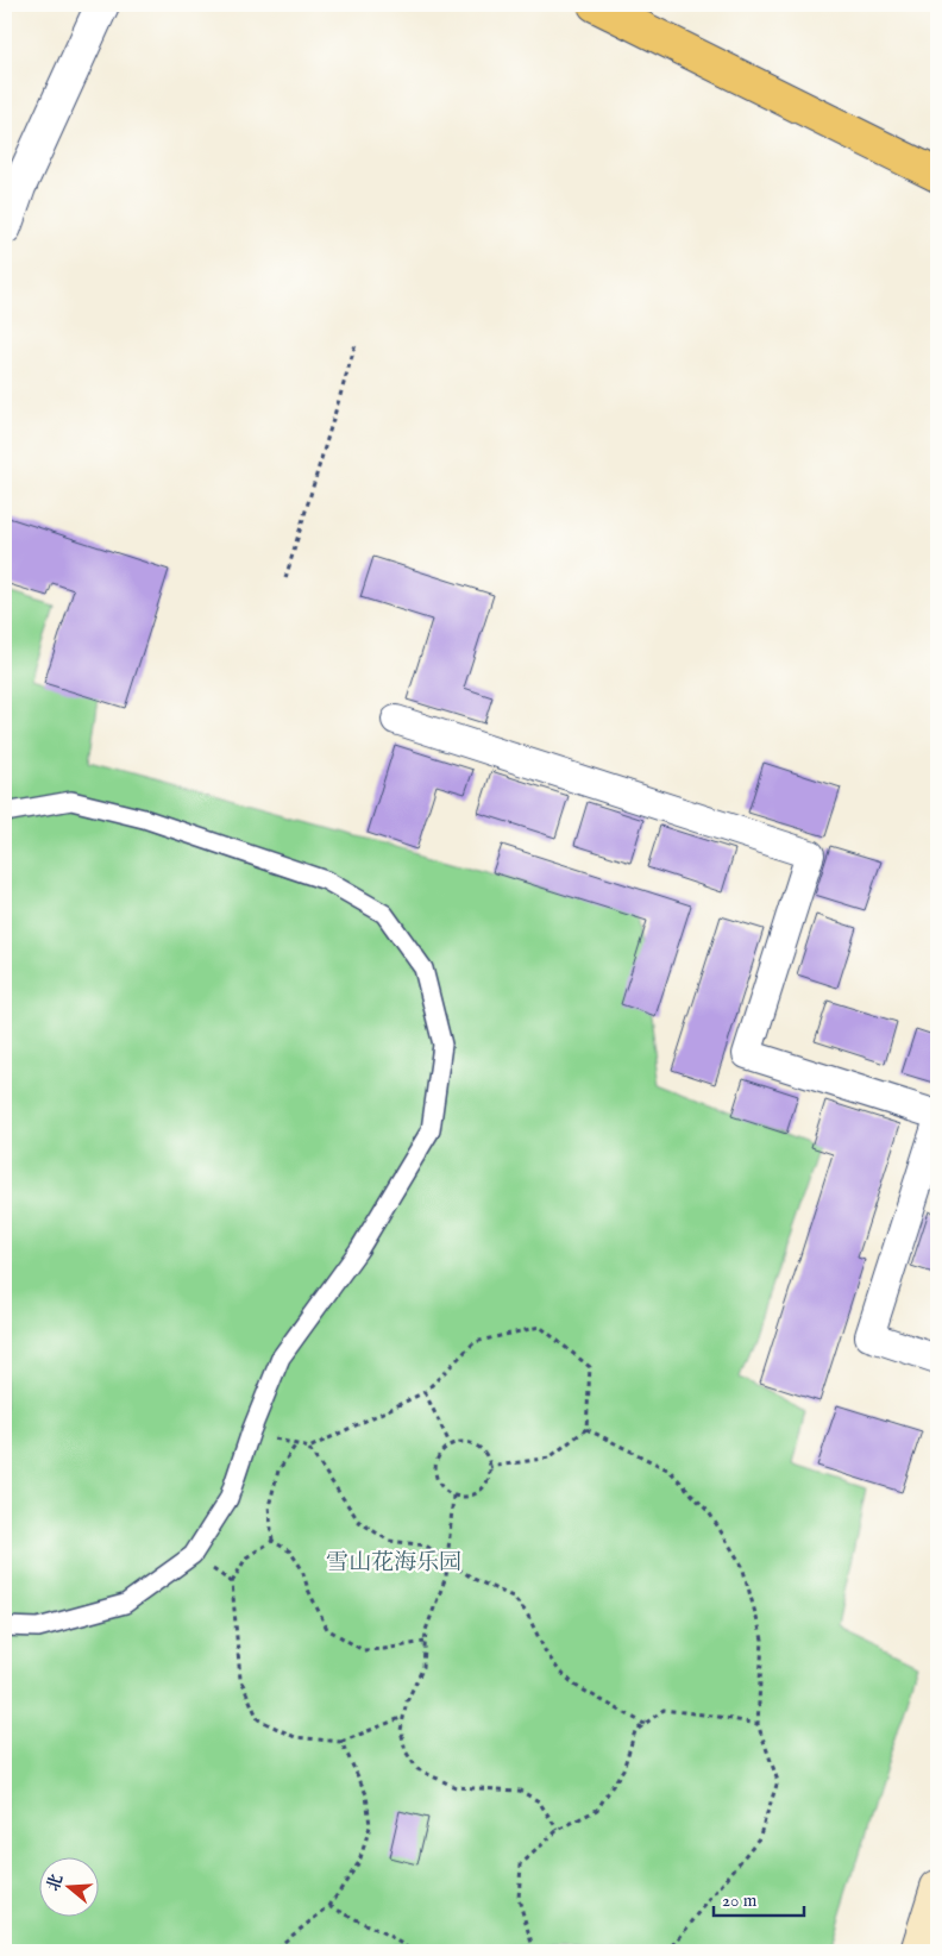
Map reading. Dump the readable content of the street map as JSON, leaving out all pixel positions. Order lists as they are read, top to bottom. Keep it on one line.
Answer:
{"parks":["雪山花海乐园"],"scale_bar":"20 m","north":"left"}
